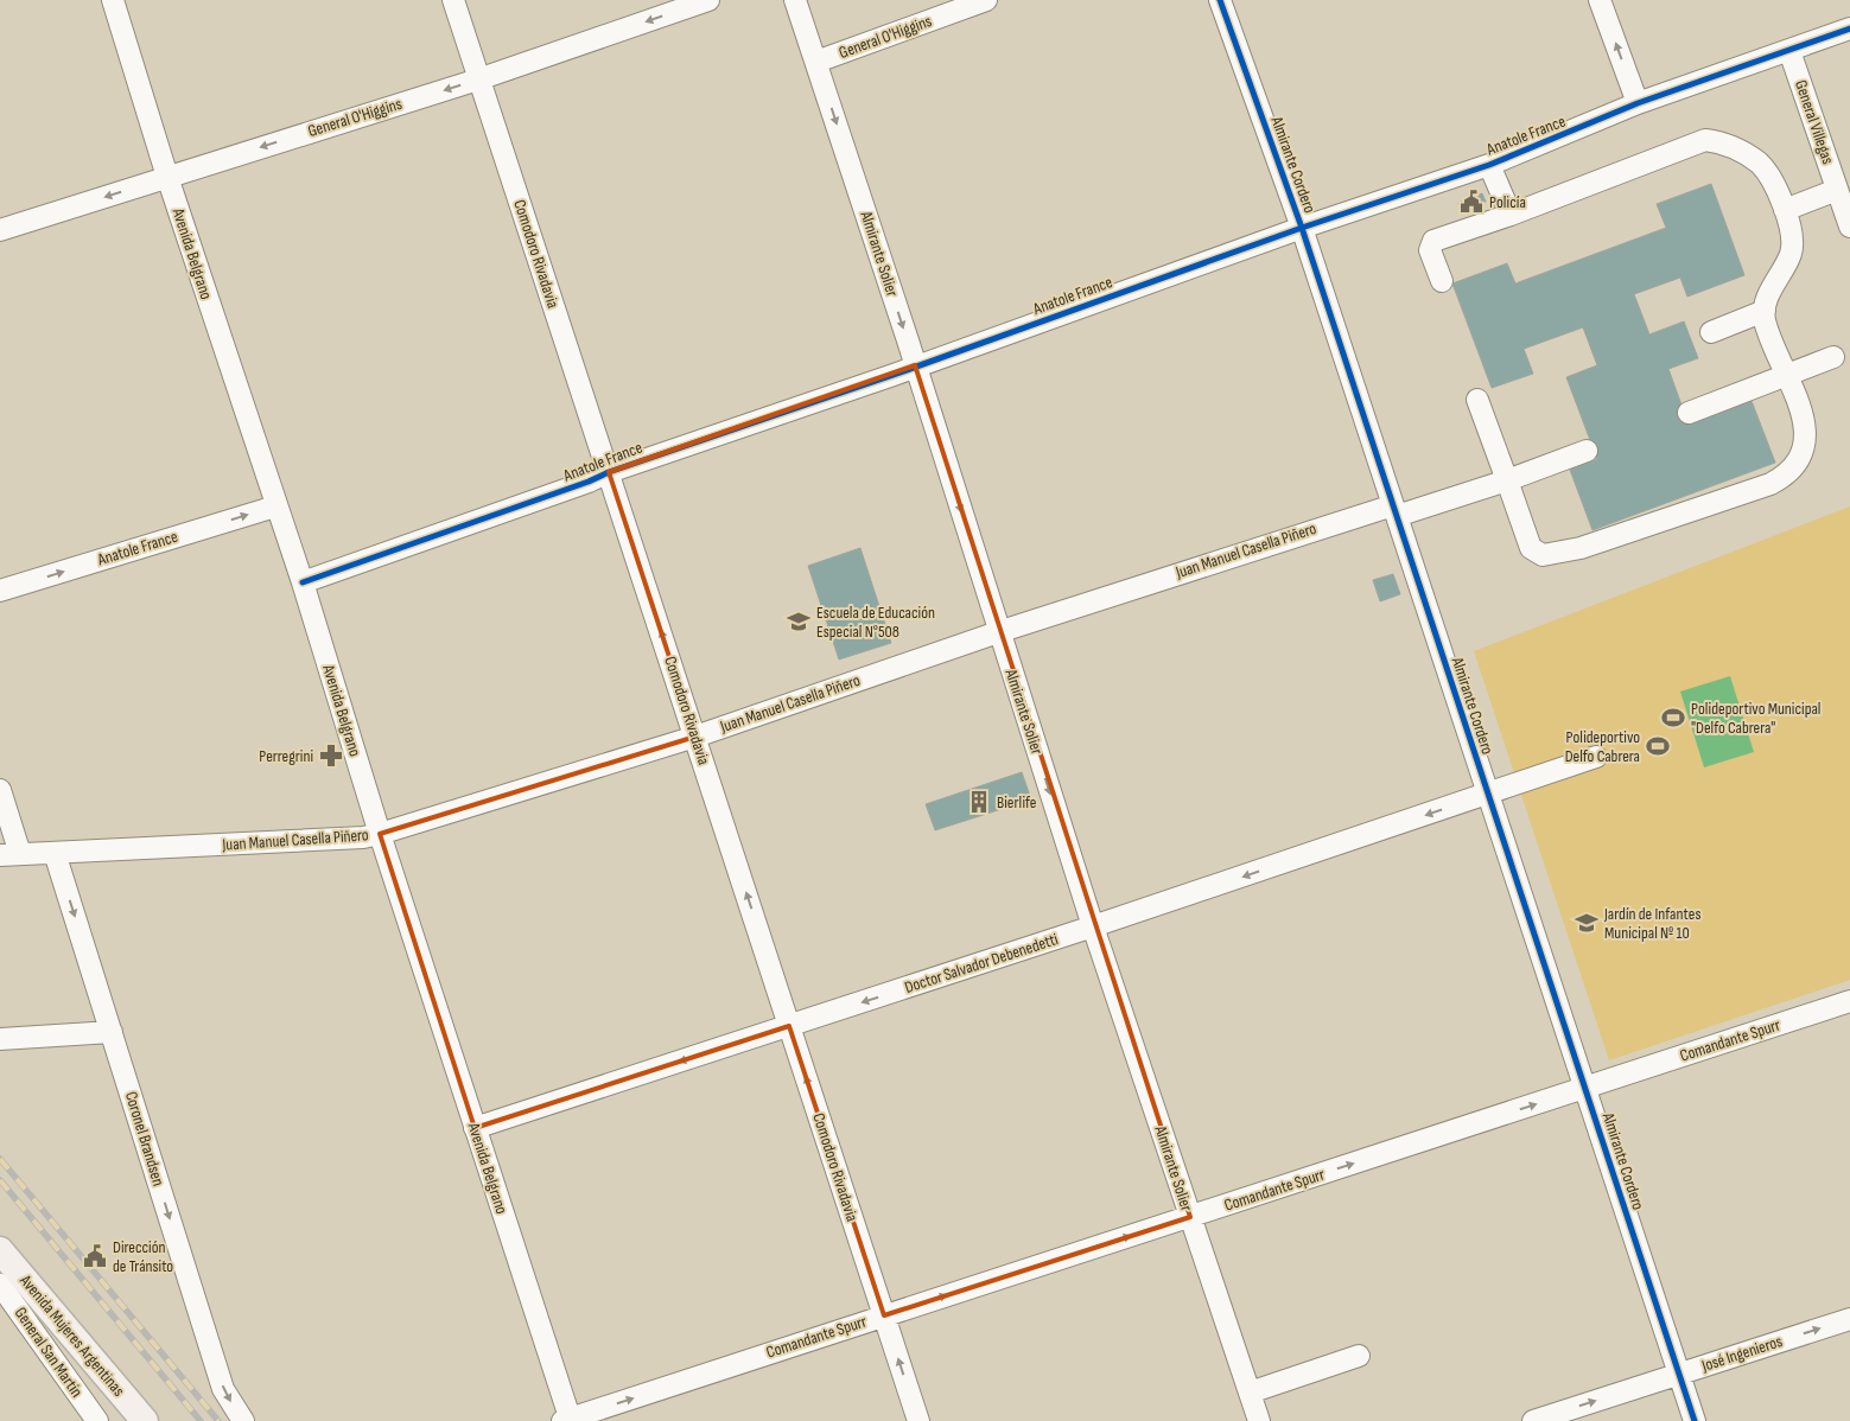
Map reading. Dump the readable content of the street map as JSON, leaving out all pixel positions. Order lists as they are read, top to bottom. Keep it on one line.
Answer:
{"streets":{"main road":["Avenida Mujeres Argentinas"],"street":["General O'Higgins","General Villegas","Anatole France","Almirante Cordero","Avenida Belgrano","Comodoro Rivadavia","Almirante Solier","Juan Manuel Casella Piñero","Doctor Salvador Debenedetti","Comandante Spurr","Coronel Brandsen","General San Martín","José Ingenieros"]},"crossings":[["General O'Higgins","Avenida Belgrano"],["General O'Higgins","Comodoro Rivadavia"],["General O'Higgins","Almirante Solier"],["General Villegas","Anatole France"],["Anatole France","Almirante Cordero"],["Anatole France","Avenida Belgrano"],["Anatole France","Comodoro Rivadavia"],["Anatole France","Almirante Solier"],["Almirante Cordero","Juan Manuel Casella Piñero"],["Almirante Cordero","Doctor Salvador Debenedetti"],["Almirante Cordero","Comandante Spurr"],["Almirante Cordero","José Ingenieros"],["Avenida Belgrano","Juan Manuel Casella Piñero"],["Avenida Belgrano","Doctor Salvador Debenedetti"],["Avenida Belgrano","Comandante Spurr"],["Comodoro Rivadavia","Juan Manuel Casella Piñero"],["Comodoro Rivadavia","Doctor Salvador Debenedetti"],["Comodoro Rivadavia","Comandante Spurr"],["Almirante Solier","Juan Manuel Casella Piñero"],["Almirante Solier","Doctor Salvador Debenedetti"],["Almirante Solier","Comandante Spurr"],["Juan Manuel Casella Piñero","Coronel Brandsen"],["Avenida Mujeres Argentinas","General San Martín"]],"one_way":["General O'Higgins","Comodoro Rivadavia","Almirante Solier","Doctor Salvador Debenedetti","Comandante Spurr","Coronel Brandsen","José Ingenieros"],"places":{"public building":["Policía","Dirección de Tránsito"],"school or university":["Escuela de Educación Especial N°508","Jardín de Infantes Municipal Nº 10"],"sports":["Polideportivo Municipal \"Delfo Cabrera\"","Polideportivo Delfo Cabrera"],"pharmacy":["Perregrini"],"building":["Bierlife"]}}
